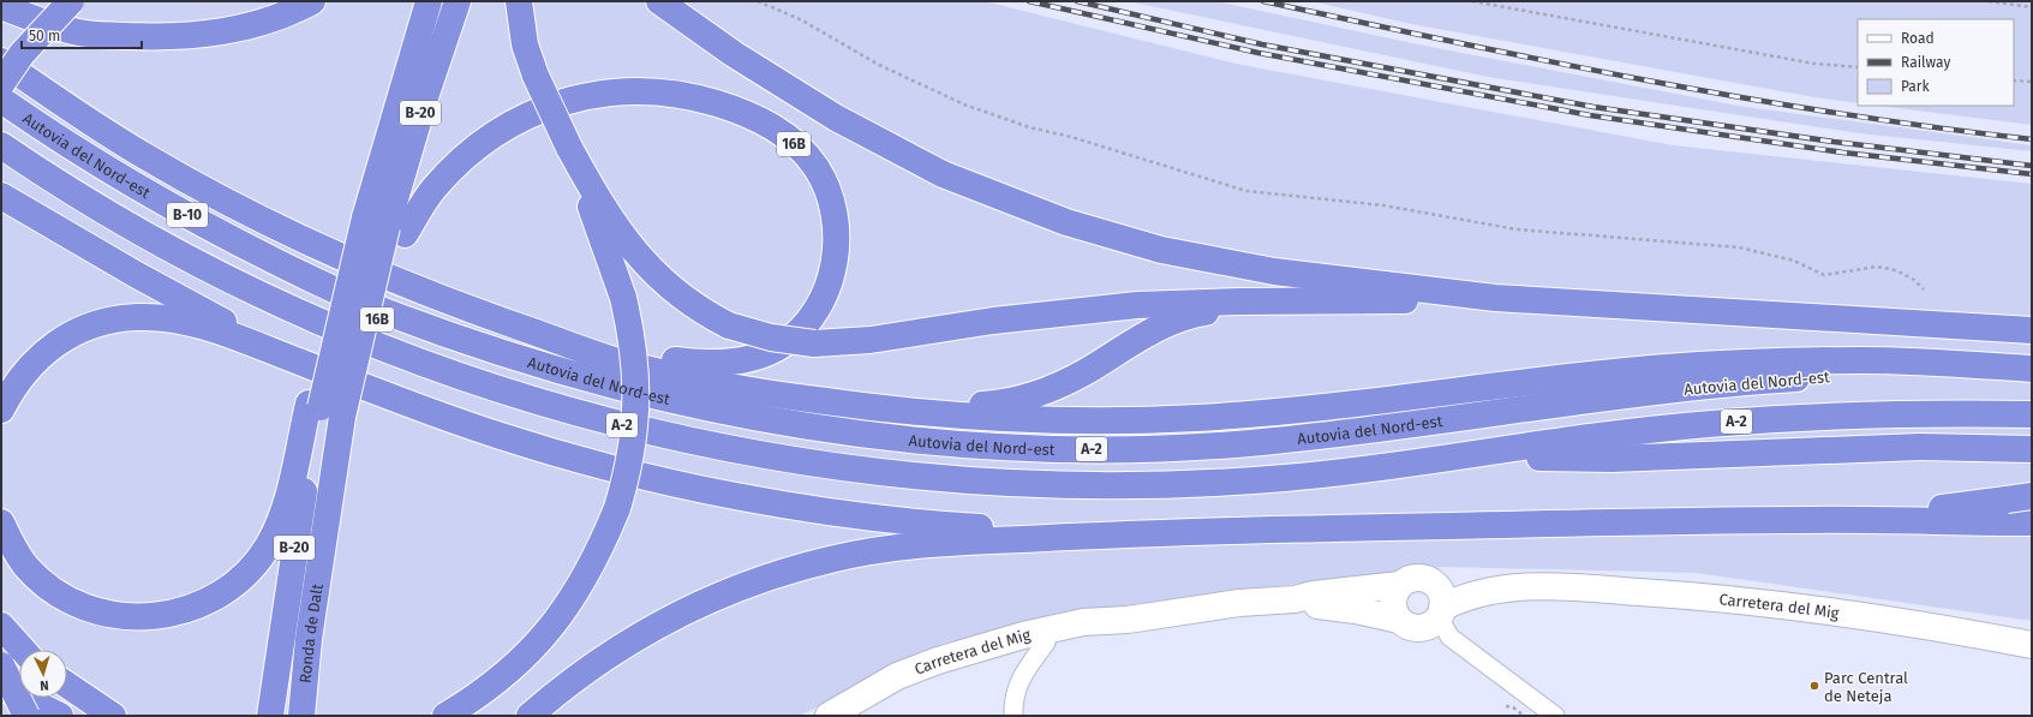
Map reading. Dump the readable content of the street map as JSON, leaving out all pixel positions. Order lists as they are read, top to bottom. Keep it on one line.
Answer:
{"streets":{"highway":["B-20","16B","Autovia del Nord-est","B-10","A-2","Ronda de Dalt"],"street":["Carretera del Mig"]},"crossings":[["B-20","16B"],["B-20","Ronda de Dalt"],["16B","Ronda de Dalt"],["B-10","A-2"]],"places":["Parc Central de Neteja"],"legend":["Road","Railway","Park"],"scale_bar":"50 m","north":"bottom"}
